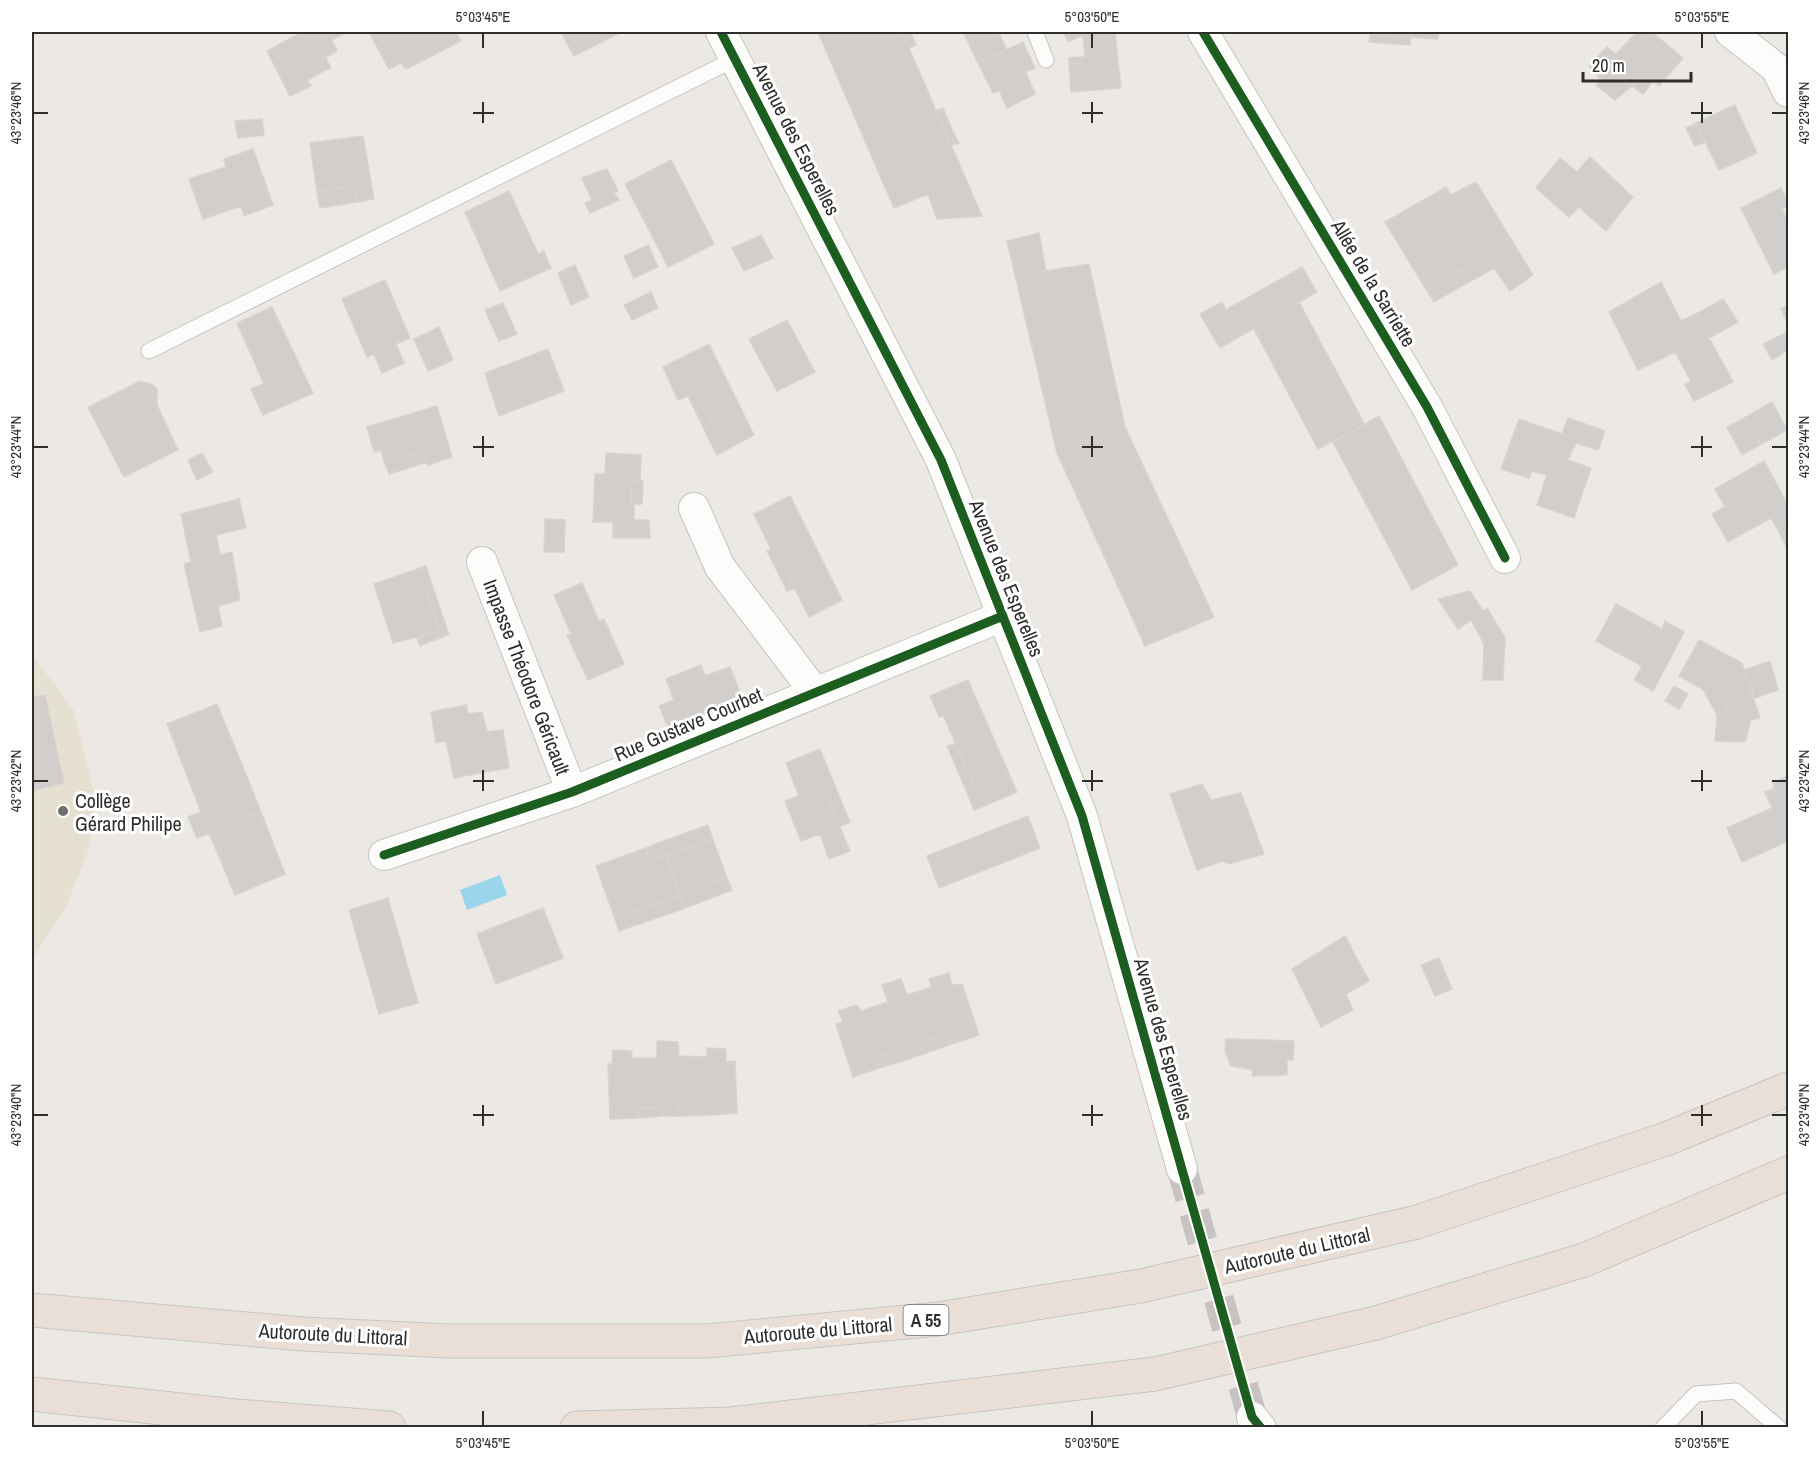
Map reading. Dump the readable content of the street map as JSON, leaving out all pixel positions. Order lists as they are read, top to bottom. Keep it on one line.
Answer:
{"streets":{"highway":["Autoroute du Littoral","A 55"],"street":["Avenue des Esperelles","Allée de la Sarriette","Impasse Théodore Géricault","Rue Gustave Courbet"]},"crossings":[["Avenue des Esperelles","Rue Gustave Courbet"],["Impasse Théodore Géricault","Rue Gustave Courbet"]],"places":["Collège Gérard Philipe"],"scale_bar":"20 m","coordinates":["5°03'45\"E","5°03'50\"E","5°03'55\"E","43°23'46\"N","43°23'44\"N","43°23'42\"N","43°23'40\"N"]}
